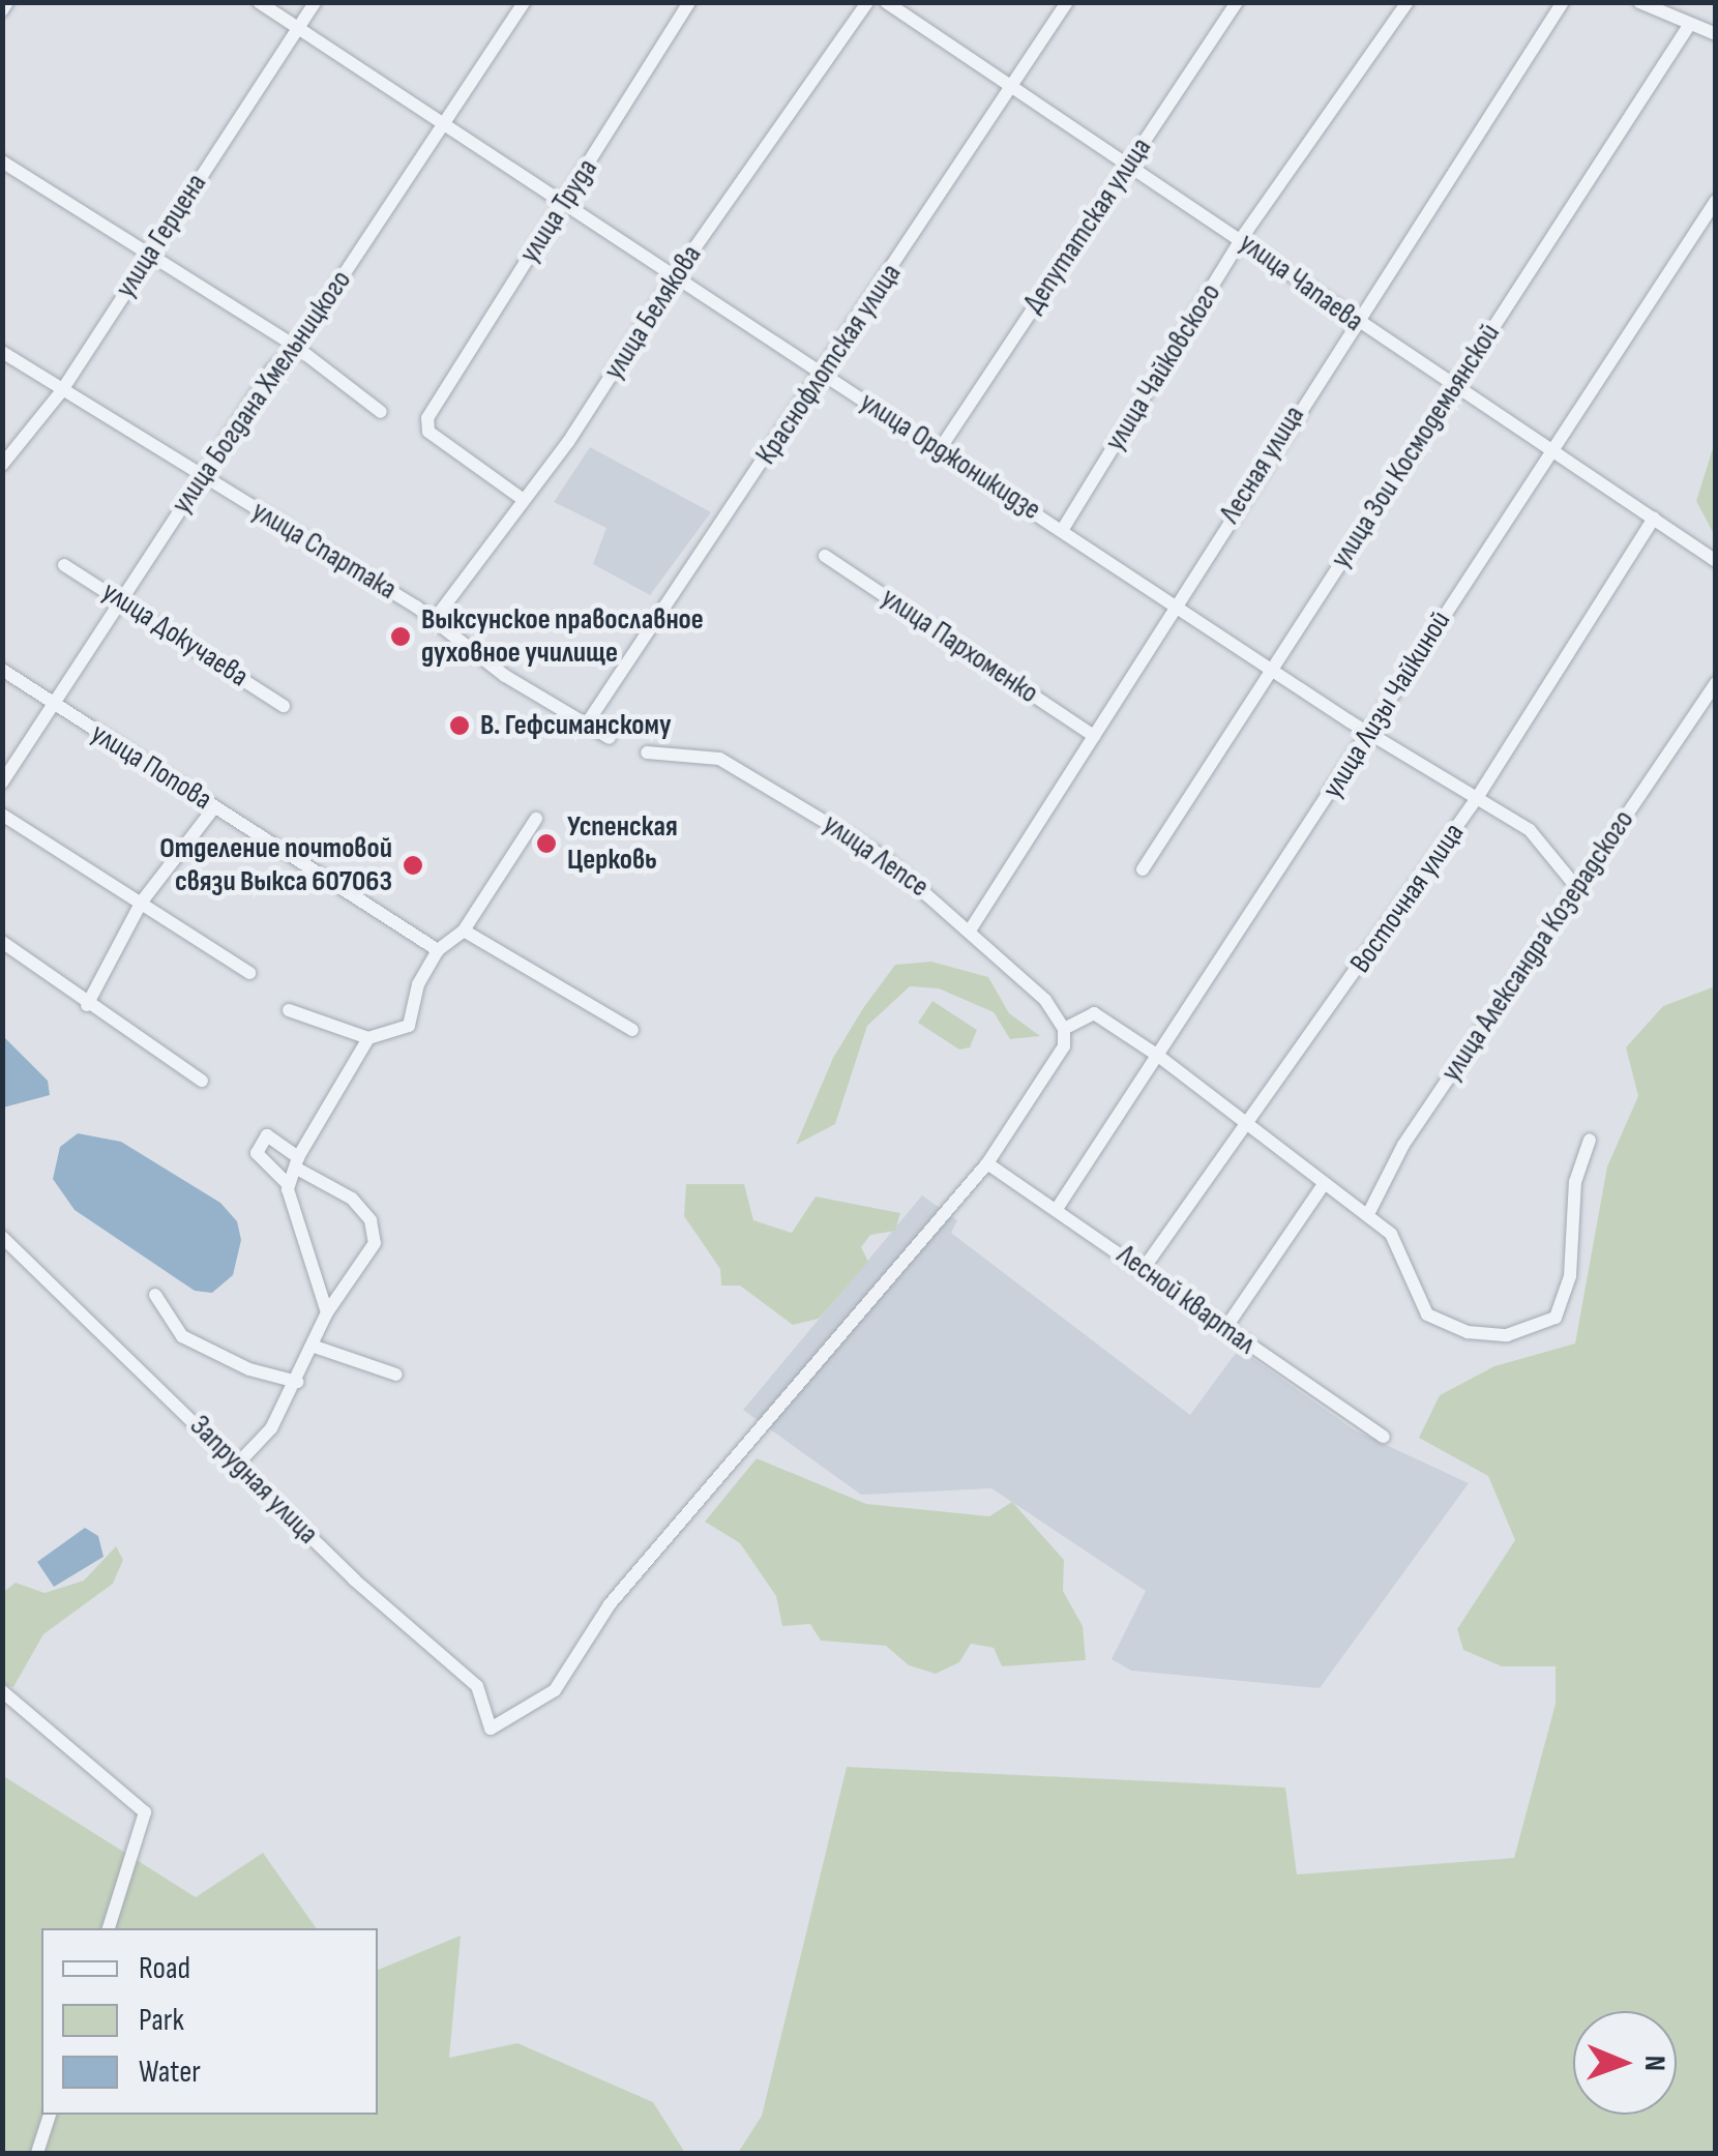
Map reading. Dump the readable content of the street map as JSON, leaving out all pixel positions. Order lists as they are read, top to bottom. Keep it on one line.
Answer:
{"streets":{"street":["улица Труда","Депутатская улица","улица Герцена","улица Чапаева","улица Белякова","Краснофлотская улица","улица Чайковского","улица Богдана Хмельницкого","улица Зои Космодемьянской","улица Орджоникидзе","Лесная улица","улица Спартака","улица Докучаева","улица Пархоменко","улица Лизы Чайкиной","улица Попова","улица Лепсе","Восточная улица","улица Александра Козерадского","Лесной квартал","Запрудная улица"]},"crossings":[["улица Труда","улица Белякова"],["улица Труда","улица Орджоникидзе"],["Депутатская улица","улица Чапаева"],["Депутатская улица","улица Орджоникидзе"],["улица Герцена","улица Орджоникидзе"],["улица Герцена","улица Спартака"],["улица Чапаева","Краснофлотская улица"],["улица Чапаева","улица Чайковского"],["улица Чапаева","улица Зои Космодемьянской"],["улица Чапаева","Лесная улица"],["улица Чапаева","улица Лизы Чайкиной"],["улица Чапаева","Восточная улица"],["улица Белякова","улица Орджоникидзе"],["улица Белякова","улица Спартака"],["Краснофлотская улица","улица Орджоникидзе"],["Краснофлотская улица","улица Спартака"],["улица Чайковского","улица Орджоникидзе"],["улица Богдана Хмельницкого","улица Орджоникидзе"],["улица Богдана Хмельницкого","улица Спартака"],["улица Богдана Хмельницкого","улица Докучаева"],["улица Богдана Хмельницкого","улица Попова"],["улица Зои Космодемьянской","улица Орджоникидзе"],["улица Орджоникидзе","Лесная улица"],["улица Орджоникидзе","улица Лизы Чайкиной"],["улица Орджоникидзе","Восточная улица"],["улица Орджоникидзе","улица Александра Козерадского"],["Лесная улица","улица Пархоменко"],["Лесная улица","улица Лепсе"],["улица Лизы Чайкиной","Лесной квартал"],["Восточная улица","Лесной квартал"],["Лесной квартал","Запрудная улица"]],"places":["Выксунское православное духовное училище","В. Гефсиманскому","Успенская Церковь","Отделение почтовой связи Выкса 607063"],"legend":["Road","Park","Water"],"north":"right"}
